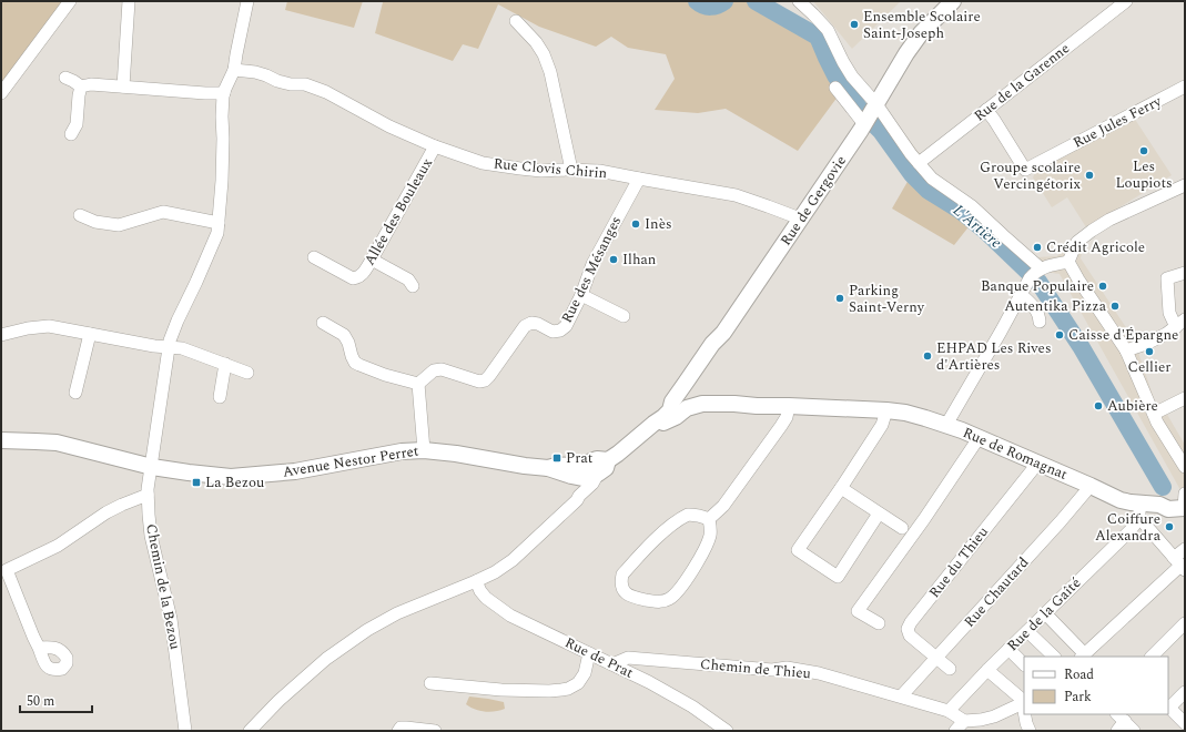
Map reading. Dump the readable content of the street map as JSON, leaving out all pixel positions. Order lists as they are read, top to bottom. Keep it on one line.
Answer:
{"streets":{"main road":["Rue de Gergovie","Rue de Romagnat","Avenue Nestor Perret"],"street":["Rue de la Garenne","Rue Jules Ferry","Rue Clovis Chirin","Allée des Bouleaux","Rue des Mésanges","Rue du Thieu","Chemin de la Bezou","Rue Chautard","Rue de la Gaîté","Rue de Prat","Chemin de Thieu"]},"crossings":[["Rue de la Garenne","Rue Jules Ferry"],["Rue Clovis Chirin","Rue de Gergovie"],["Rue Clovis Chirin","Allée des Bouleaux"],["Rue Clovis Chirin","Rue des Mésanges"],["Rue Clovis Chirin","Chemin de la Bezou"],["Rue de Gergovie","Rue de Romagnat"],["Rue de Gergovie","Avenue Nestor Perret"],["Rue de Romagnat","Rue du Thieu"],["Rue de Romagnat","Rue Chautard"],["Rue de Romagnat","Rue de la Gaîté"],["Avenue Nestor Perret","Chemin de la Bezou"],["Rue du Thieu","Rue Chautard"],["Rue Chautard","Chemin de Thieu"],["Rue de la Gaîté","Chemin de Thieu"],["Rue de Prat","Chemin de Thieu"]],"water":["L'Artière"],"places":{"other":["Ensemble Scolaire Saint-Joseph","Les Loupiots","Groupe scolaire Vercingétorix","Inès","Crédit Agricole","Ilhan","Banque Populaire","Parking Saint-Verny","Autentika Pizza","Caisse d'Épargne","Cellier","EHPAD Les Rives d'Artières","Aubière","Coiffure Alexandra"],"transit":["Prat","La Bezou"]},"legend":["Road","Park"],"scale_bar":"50 m"}
